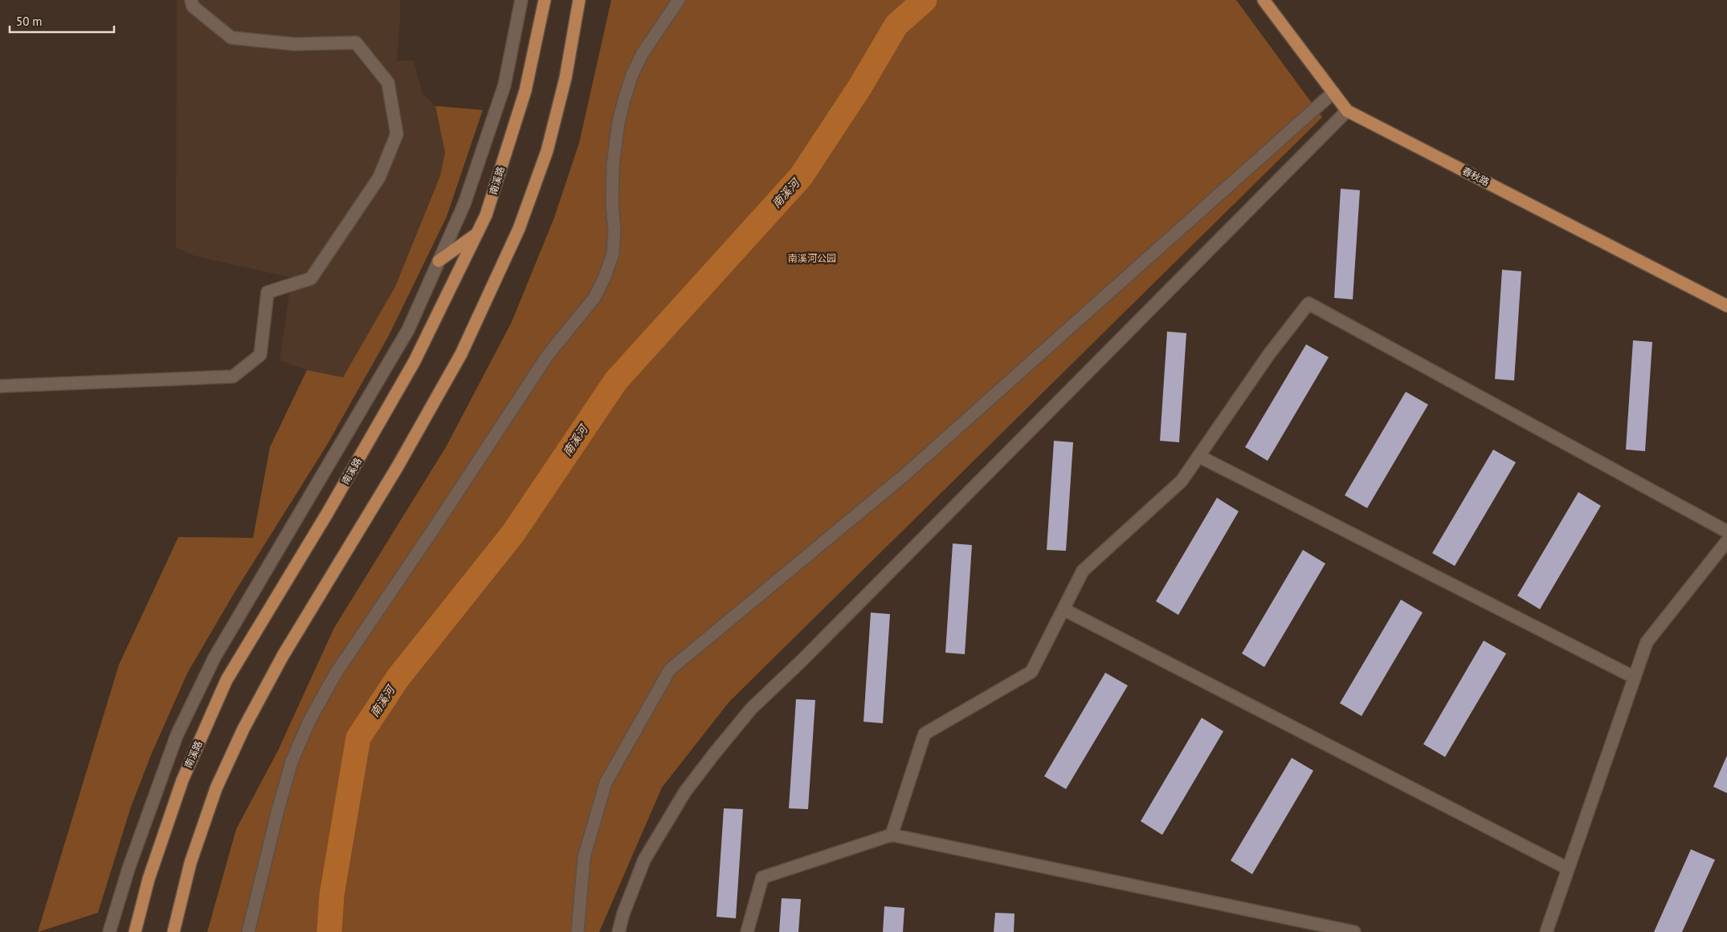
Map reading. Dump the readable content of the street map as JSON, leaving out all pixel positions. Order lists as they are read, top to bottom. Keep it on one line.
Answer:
{"streets":{"main road":["春秋路","南溪路"]},"water":["南溪河"],"parks":["南溪河公园"],"scale_bar":"50 m"}
